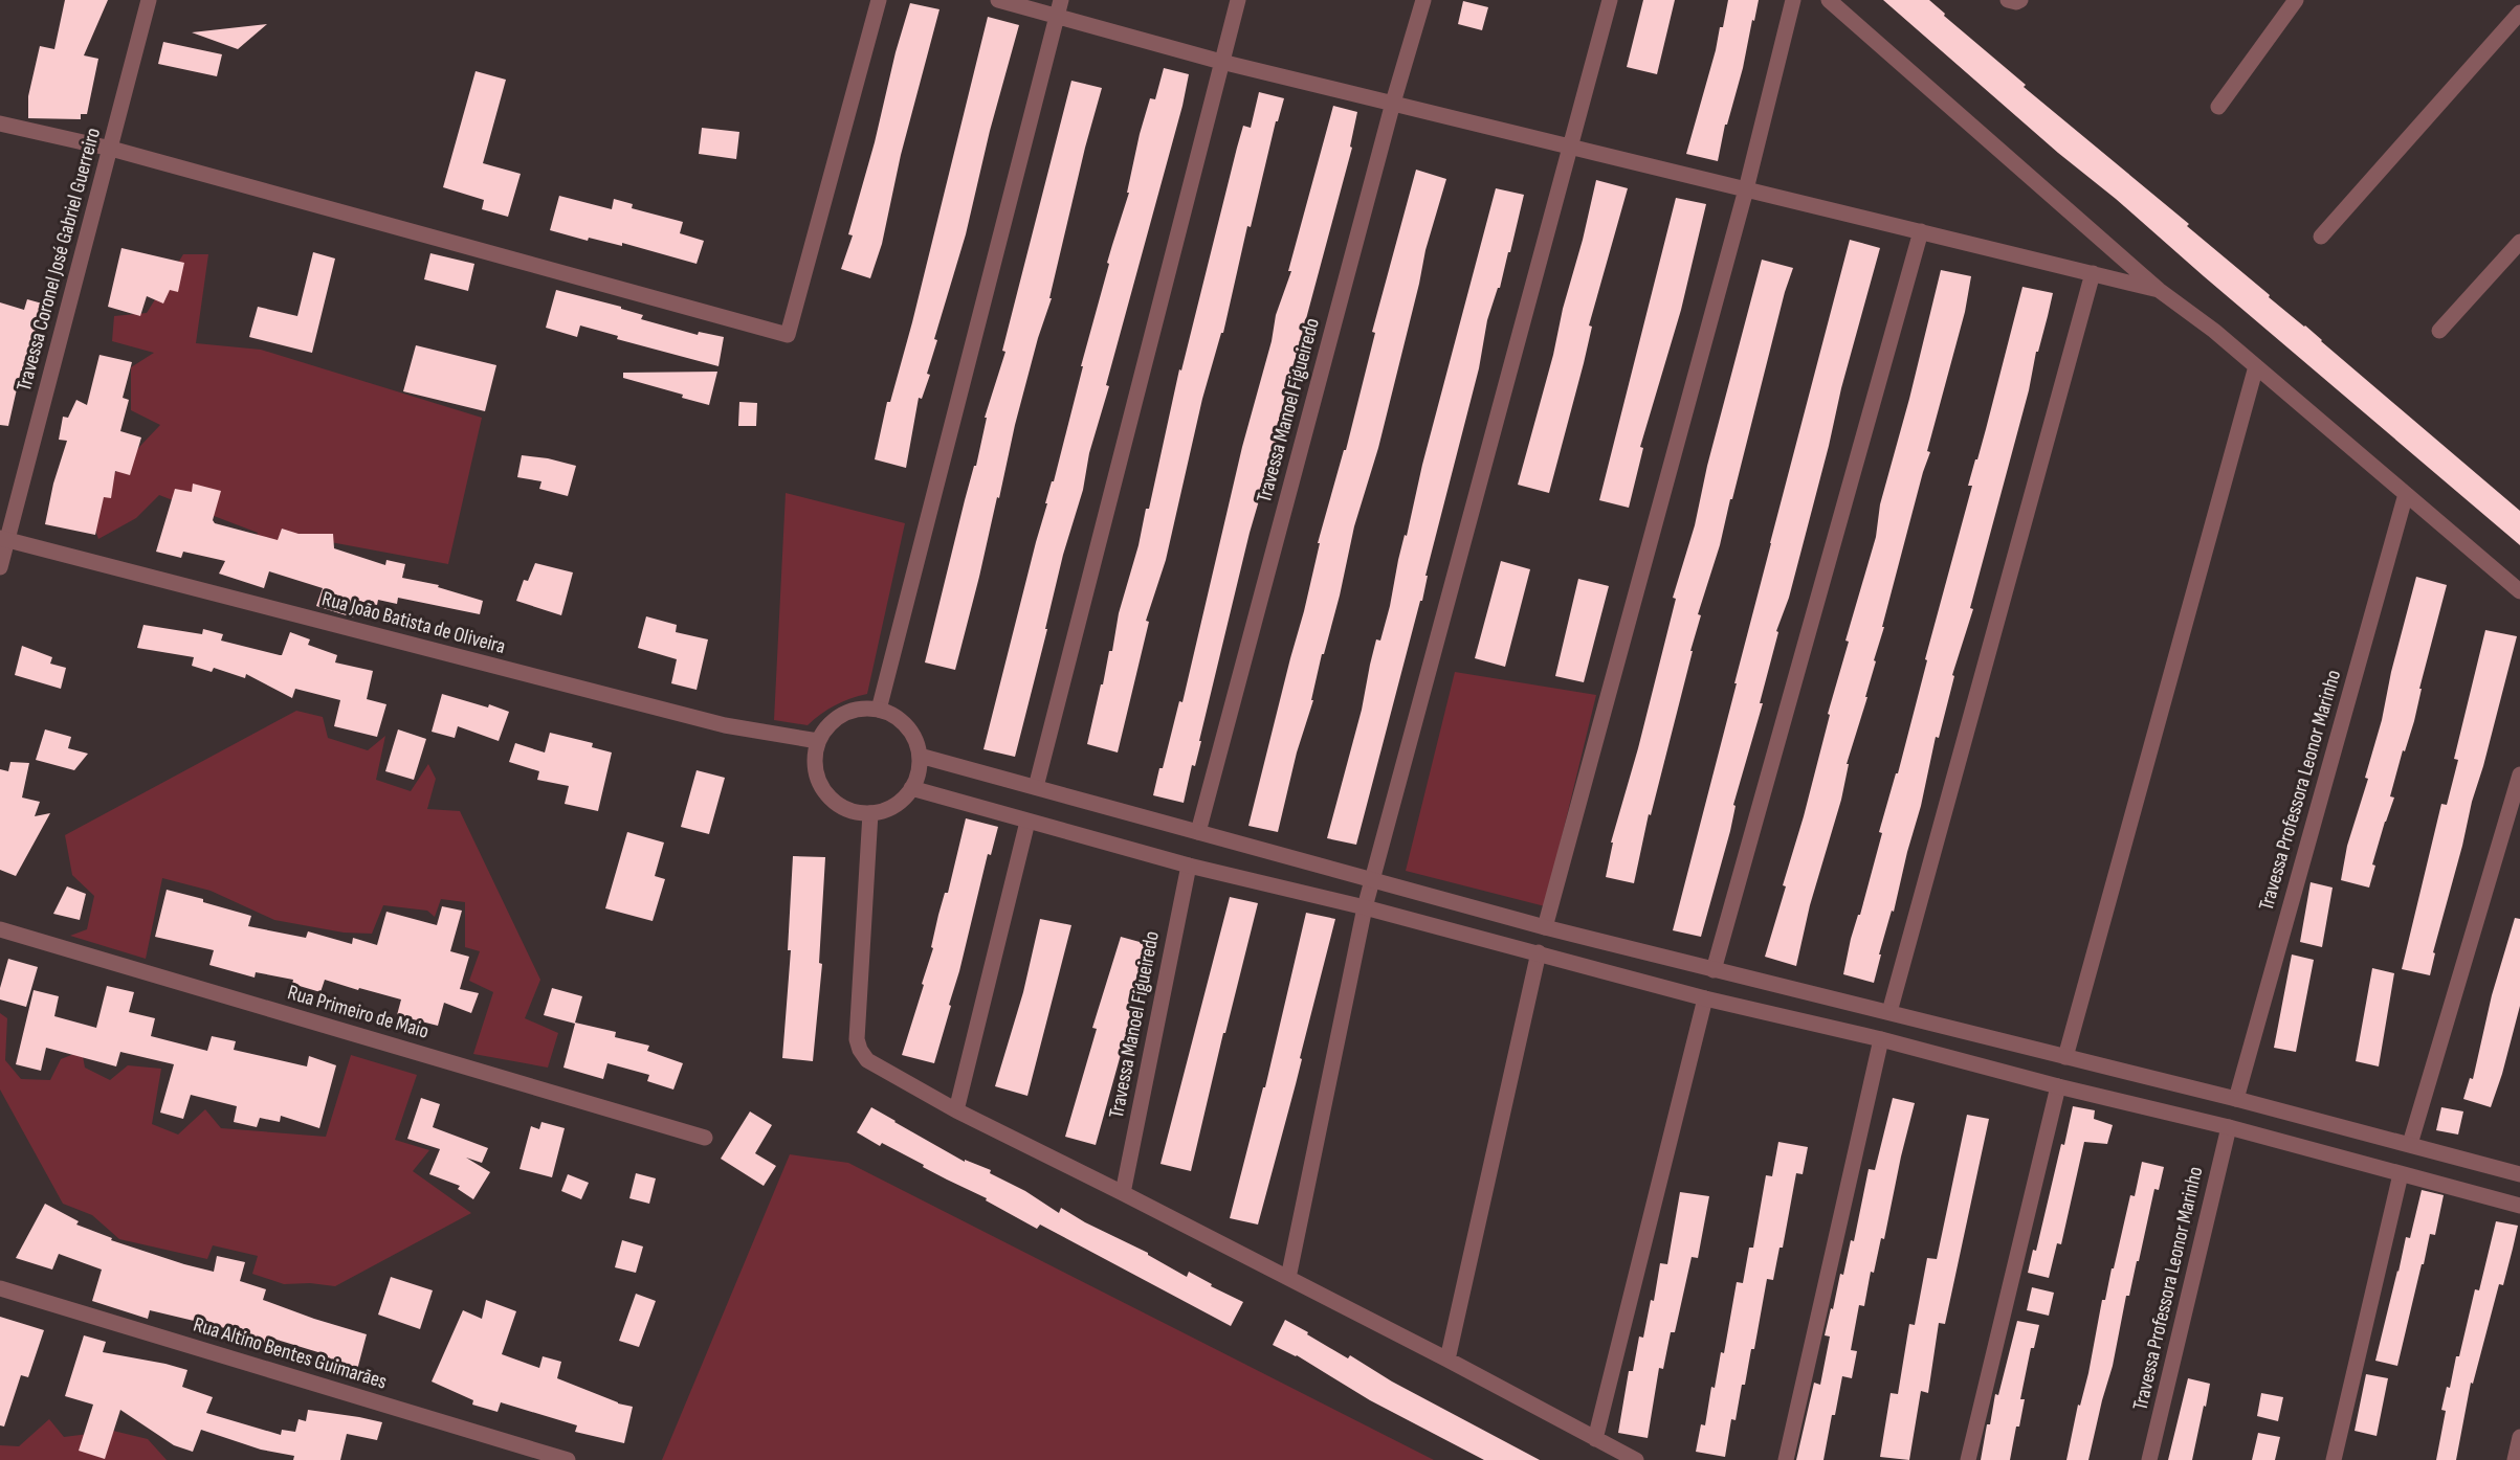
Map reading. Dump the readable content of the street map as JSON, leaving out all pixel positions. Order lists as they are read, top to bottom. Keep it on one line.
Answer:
{"streets":{"street":["Travessa Coronel José Gabriel Guerreiro","Travessa Manoel Figueiredo","Rua João Batista de Oliveira","Travessa Professora Leonor Marinho","Rua Primeiro de Maio","Rua Altíno Bentes Guimarães"]},"crossings":[["Travessa Coronel José Gabriel Guerreiro","Rua João Batista de Oliveira"]]}
